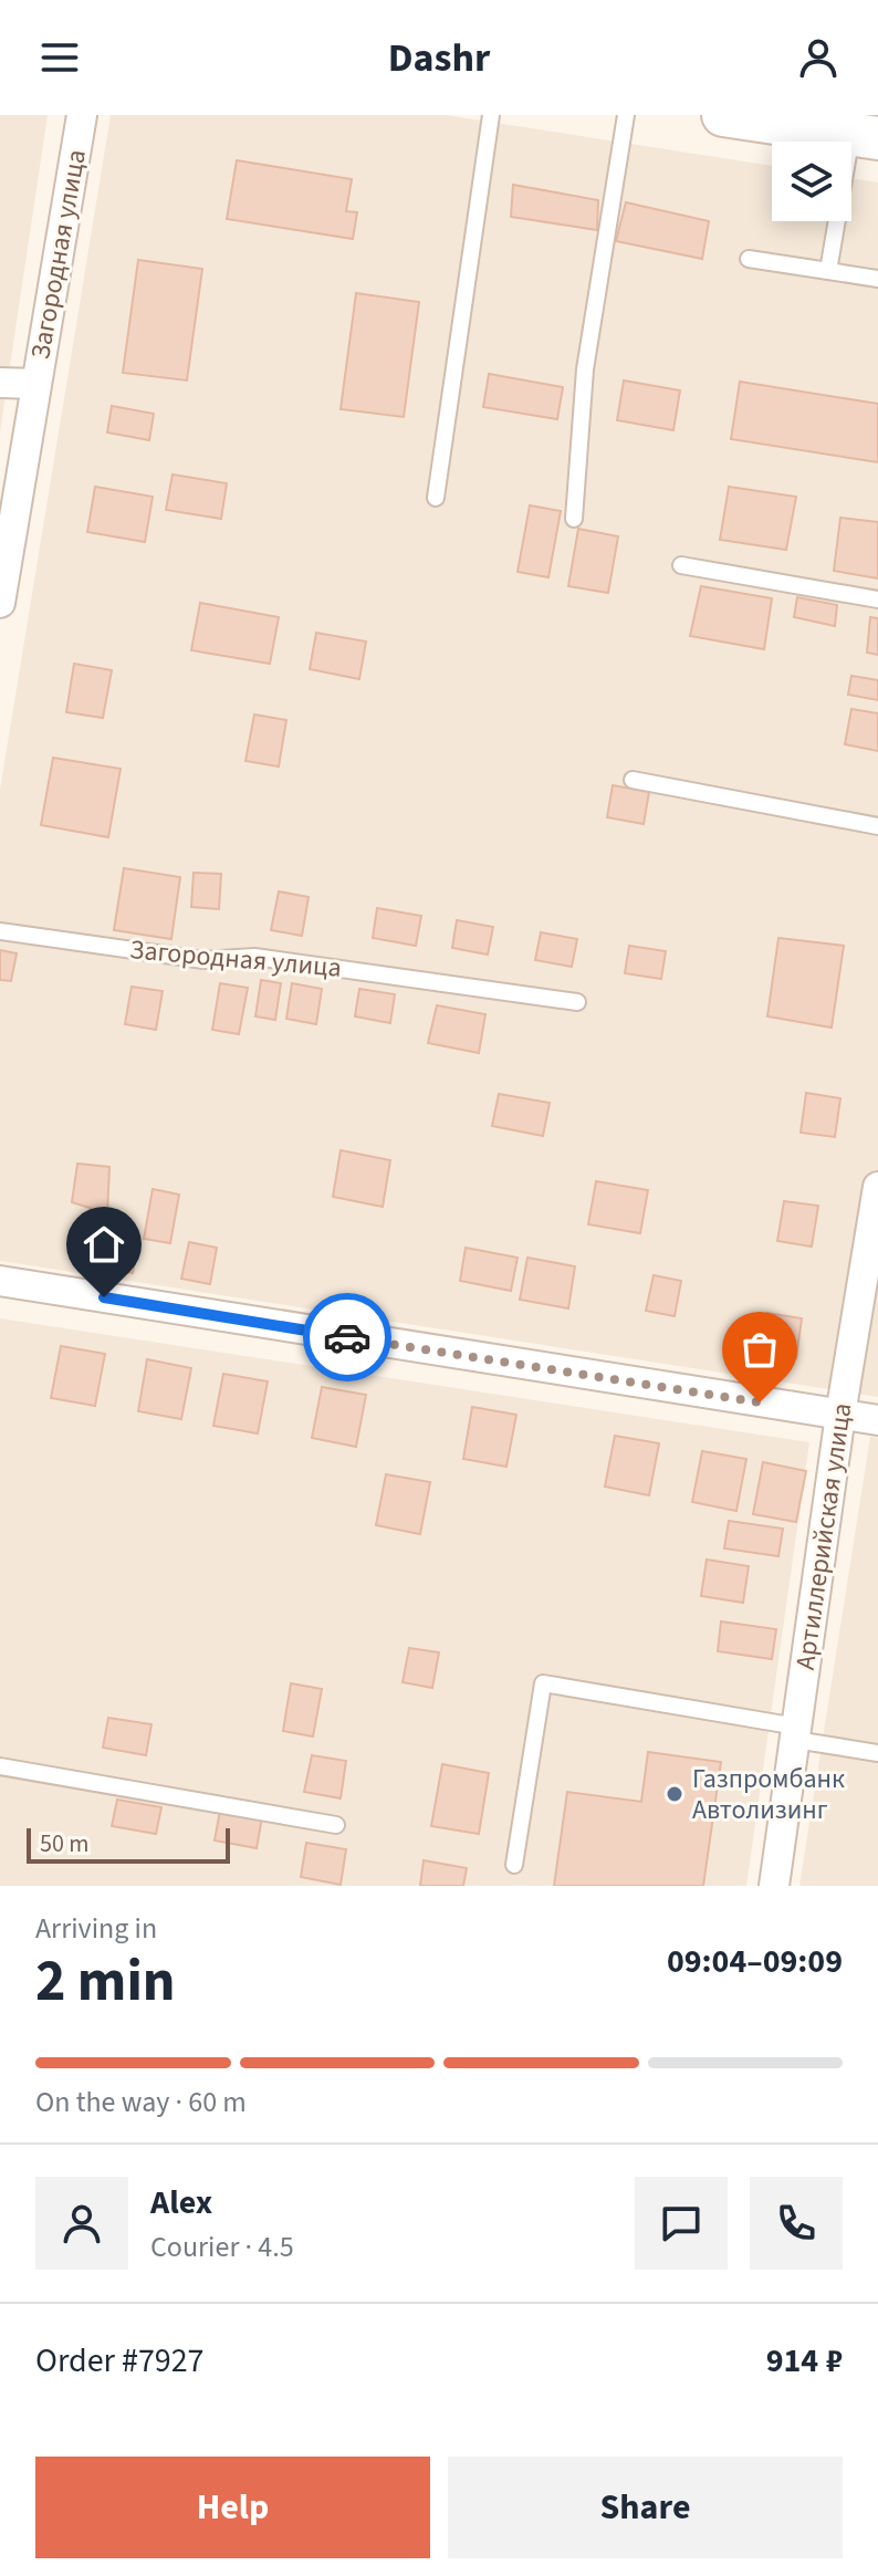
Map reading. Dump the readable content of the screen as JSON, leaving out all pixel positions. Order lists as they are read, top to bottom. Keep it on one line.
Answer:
{"streets":{"street":["Загородная улица","Артиллерийская улица"]},"places":["Газпромбанк Автолизинг"],"scale_bar":"50 m","page":{"header":"Dashr","scale":"50 m","heading":["2 min","Arriving in","09:04–09:09"],"panel":["Alex","Courier · 4.5","Order #7927","914 ₽"],"bar":"On the way · 60 m","buttons":["Help","Share"]}}
